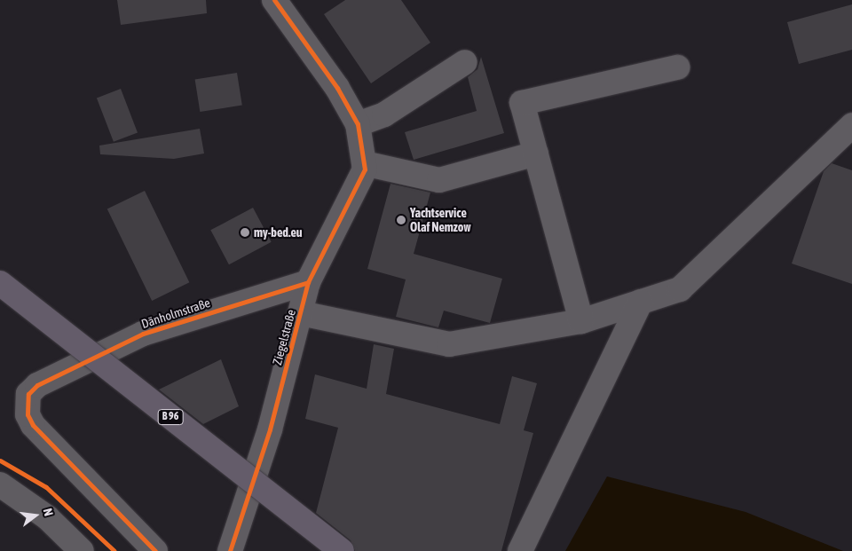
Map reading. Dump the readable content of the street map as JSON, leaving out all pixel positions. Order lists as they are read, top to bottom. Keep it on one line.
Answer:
{"streets":{"highway":["B 96"],"street":["Dänholmstraße","Ziegelstraße"]},"crossings":[["Dänholmstraße","Ziegelstraße"]],"places":["Yachtservice Olaf Nemzow","my-bed.eu"],"north":"right"}
